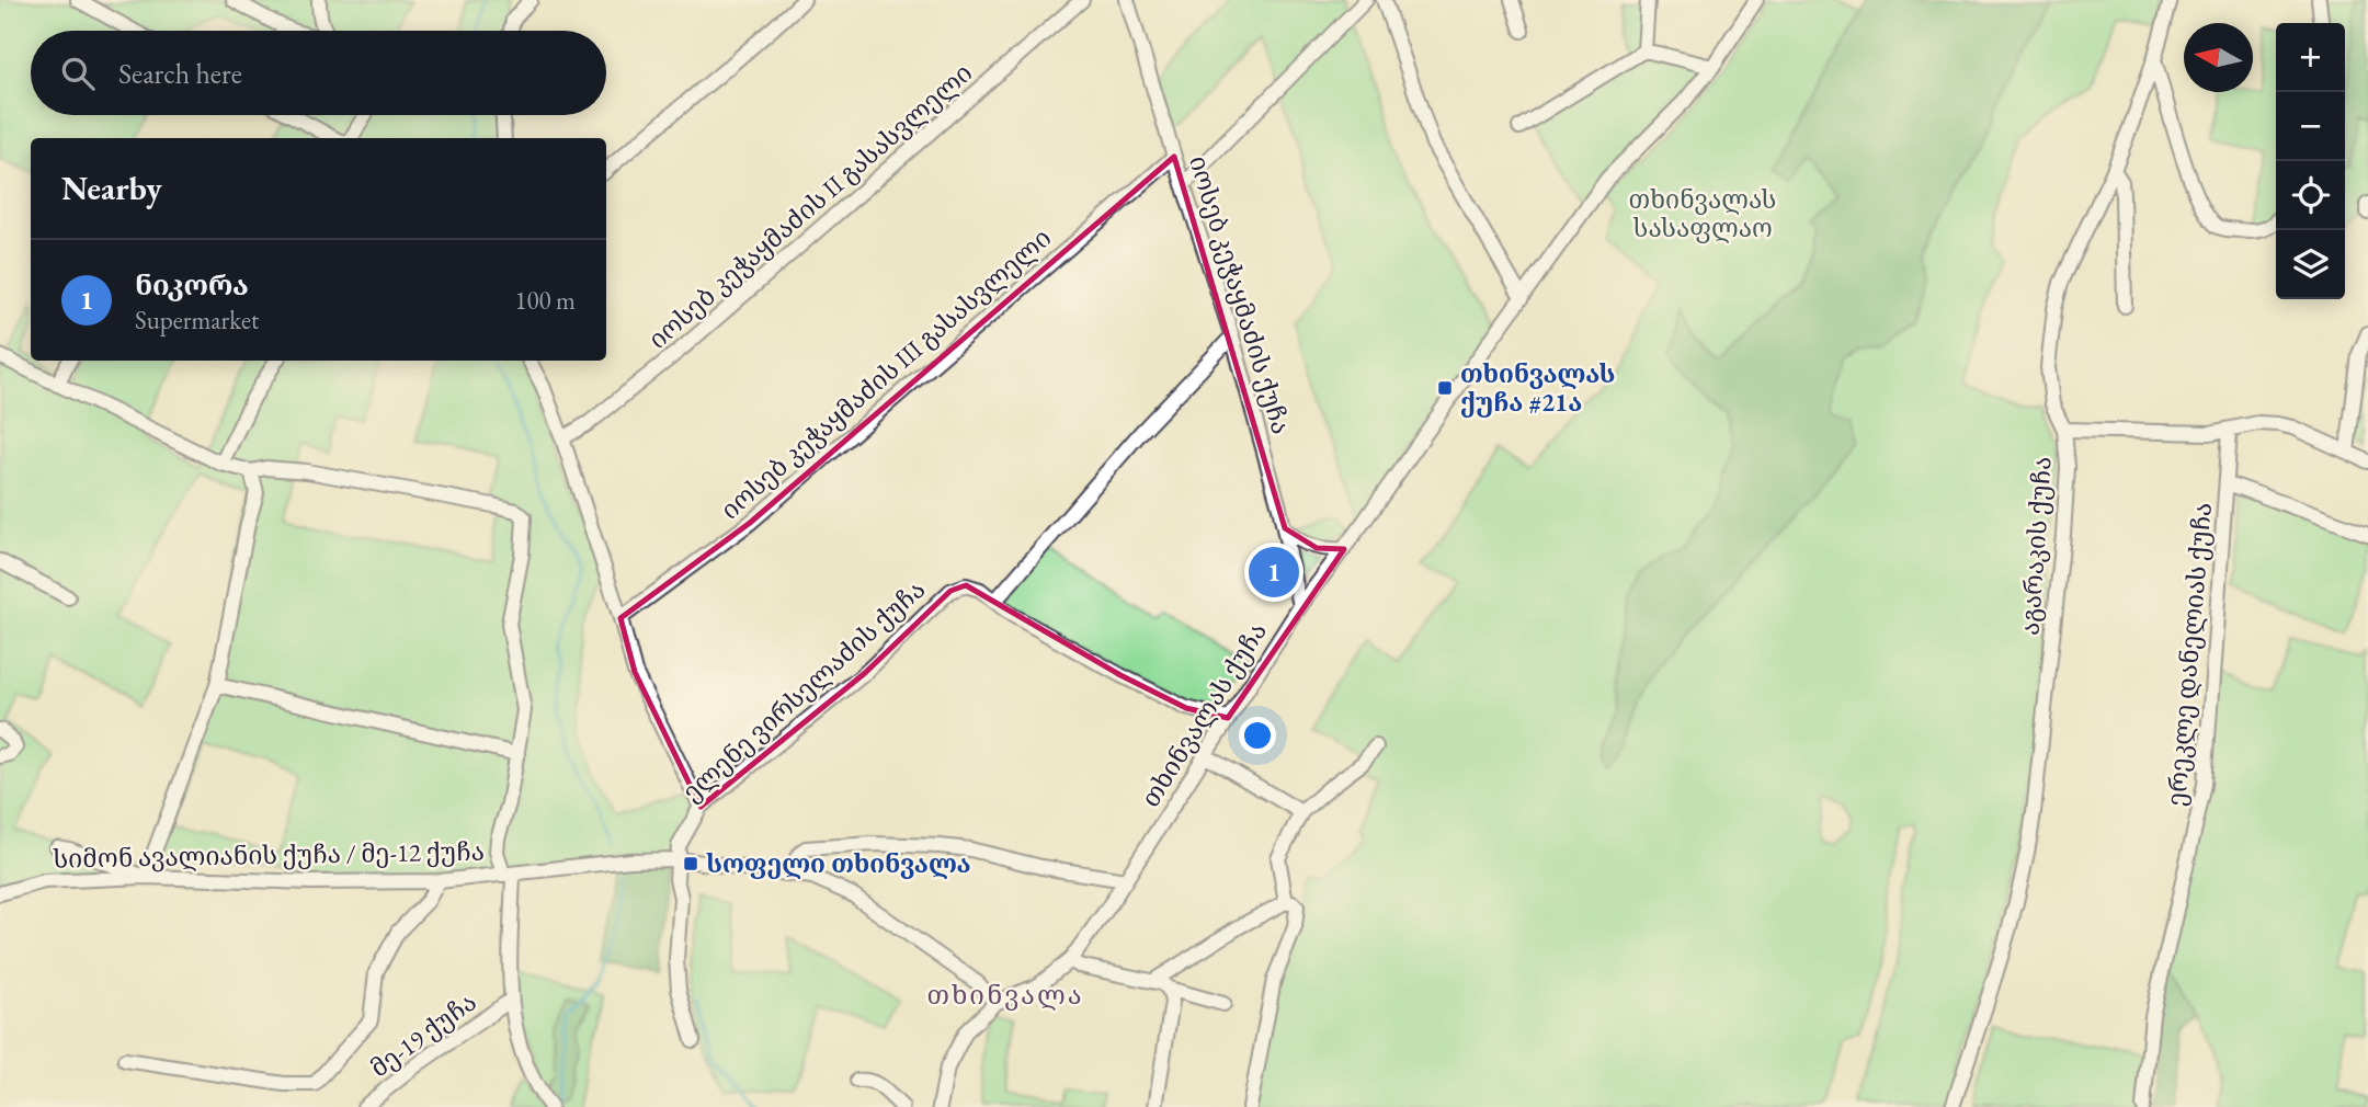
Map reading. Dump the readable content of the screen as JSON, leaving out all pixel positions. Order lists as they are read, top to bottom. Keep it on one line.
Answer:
{"streets":{"street":["იოსებ კეჭაყმაძის II გასასვლელი","იოსებ კეჭაყმაძის ქუჩა","იოსებ კეჭაყმაძის III გასასვლელი","აგარაკის ქუჩა","ერეკლე დანელიას ქუჩა","ელენე ვირსელაძის ქუჩა","თხინვალას ქუჩა","სიმონ ავალიანის ქუჩა / მე-12 ქუჩა","მე-19 ქუჩა"]},"crossings":[["იოსებ კეჭაყმაძის ქუჩა","იოსებ კეჭაყმაძის III გასასვლელი"],["იოსებ კეჭაყმაძის ქუჩა","თხინვალას ქუჩა"],["ელენე ვირსელაძის ქუჩა","თხინვალას ქუჩა"],["ელენე ვირსელაძის ქუჩა","სიმონ ავალიანის ქუჩა / მე-12 ქუჩა"],["თხინვალას ქუჩა","სიმონ ავალიანის ქუჩა / მე-12 ქუჩა"]],"districts":["თხინვალა"],"parks":["თხინვალას სასაფლაო"],"places":{"transit":["თხინვალას ქუჩა #21ა","სოფელი თხინვალა"]},"north":"left","page":{"map_buttons":["+","−"],"search":"Search here","heading":"Nearby","list":[{"mark":"1","name":"ნიკორა","note":"Supermarket","value":"100 m"}],"pins":"1"}}
